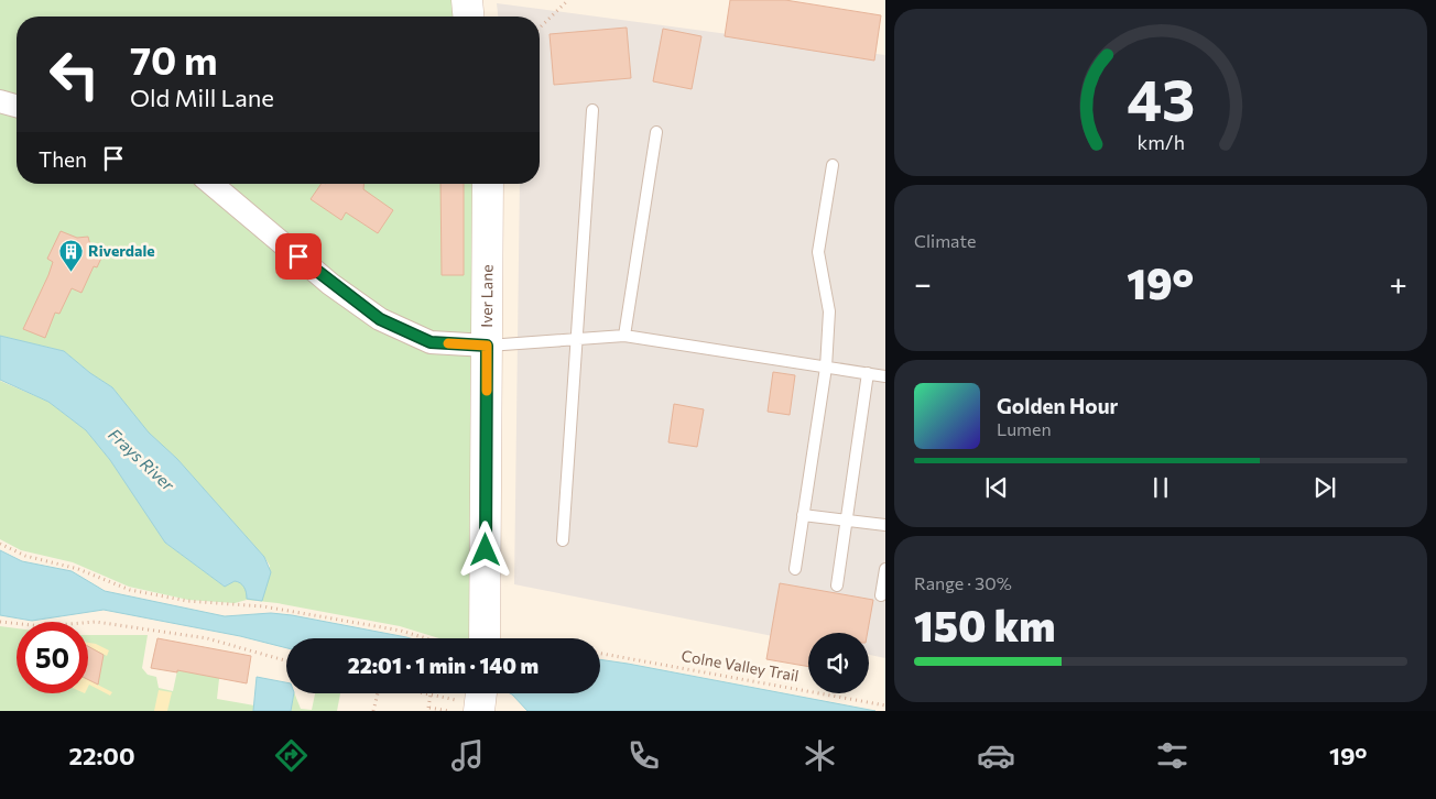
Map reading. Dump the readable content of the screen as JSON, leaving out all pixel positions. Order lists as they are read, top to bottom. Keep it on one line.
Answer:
{"streets":{"main road":["Iver Lane"],"path":["Colne Valley Trail"]},"water":["Frays River"],"places":{"building":["Riverdale"]},"page":{"turn":["70 m","Old Mill Lane"],"then":"Then","tile":["Climate",["Range · 30%","150 km"]],"heat":["−","19°","+"],"song":["Golden Hour","Lumen"],"limit":"50","trip":"22:01 · 1 min · 140 m","tabs":["22:00","19°"],"gauge":["43","km/h"]}}
